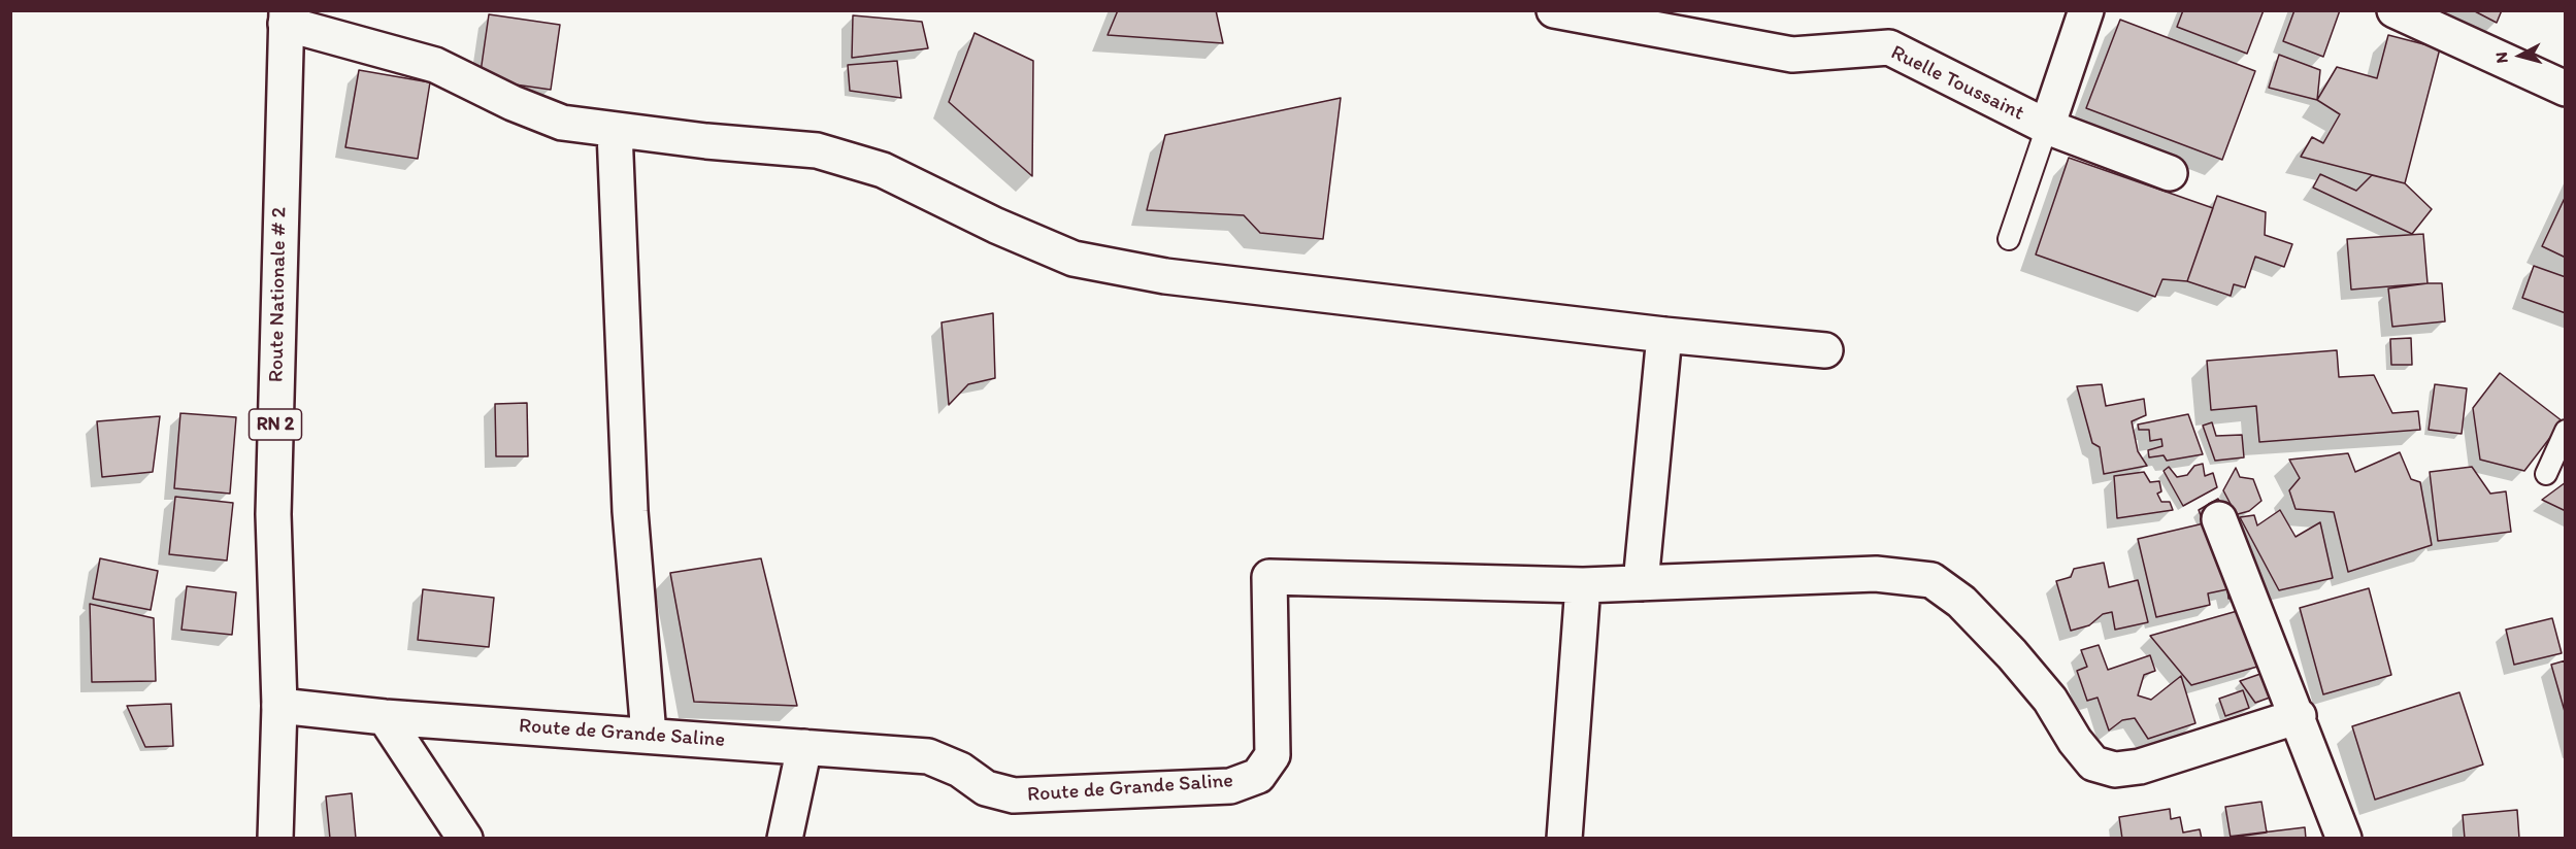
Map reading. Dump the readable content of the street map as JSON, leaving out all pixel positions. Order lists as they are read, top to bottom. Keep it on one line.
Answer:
{"streets":{"street":["Ruelle Toussaint","Route Nationale # 2","RN 2","Route de Grande Saline"]},"crossings":[["Route Nationale # 2","Route de Grande Saline"]],"north":"left"}
